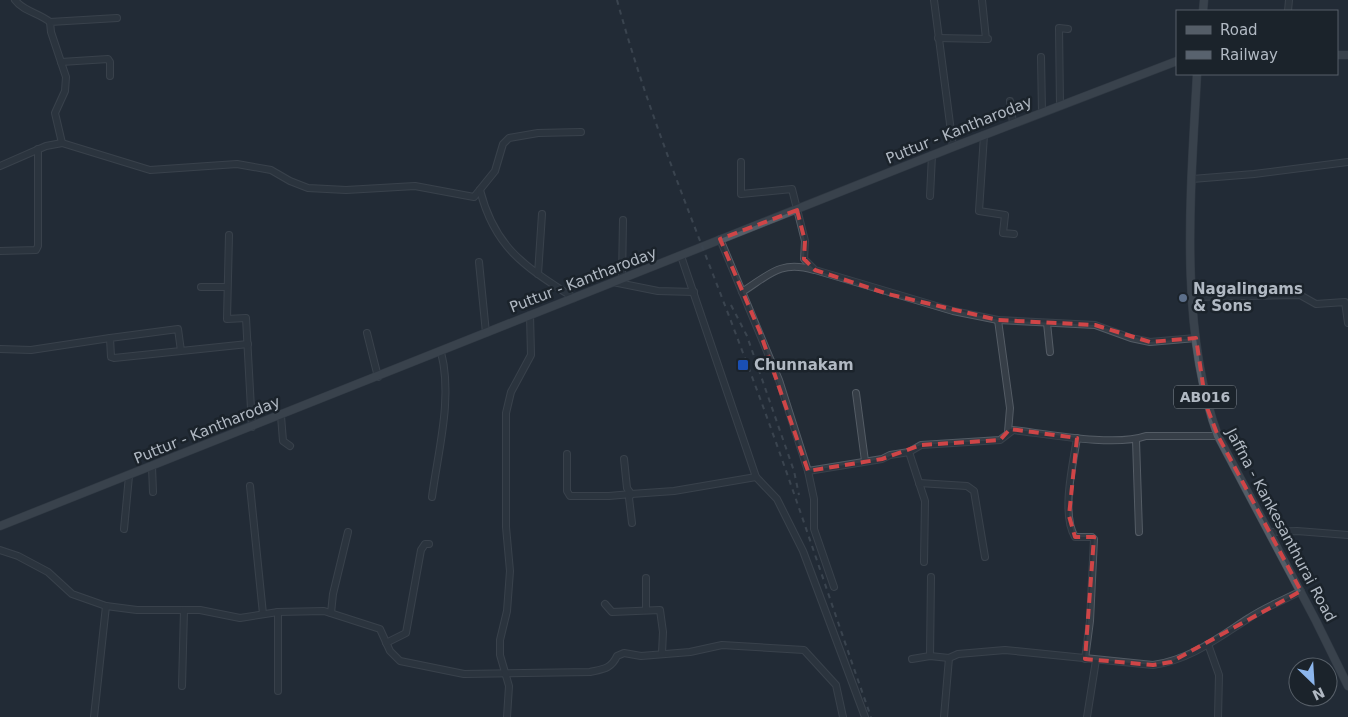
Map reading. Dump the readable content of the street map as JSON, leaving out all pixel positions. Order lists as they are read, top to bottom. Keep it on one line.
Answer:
{"streets":{"main road":["Puttur - Kantharoday","AB016","Jaffna - Kankesanthurai Road"]},"places":{"other":["Nagalingams & Sons"],"transit":["Chunnakam"]},"legend":["Road","Railway"],"north":"bottom right"}
